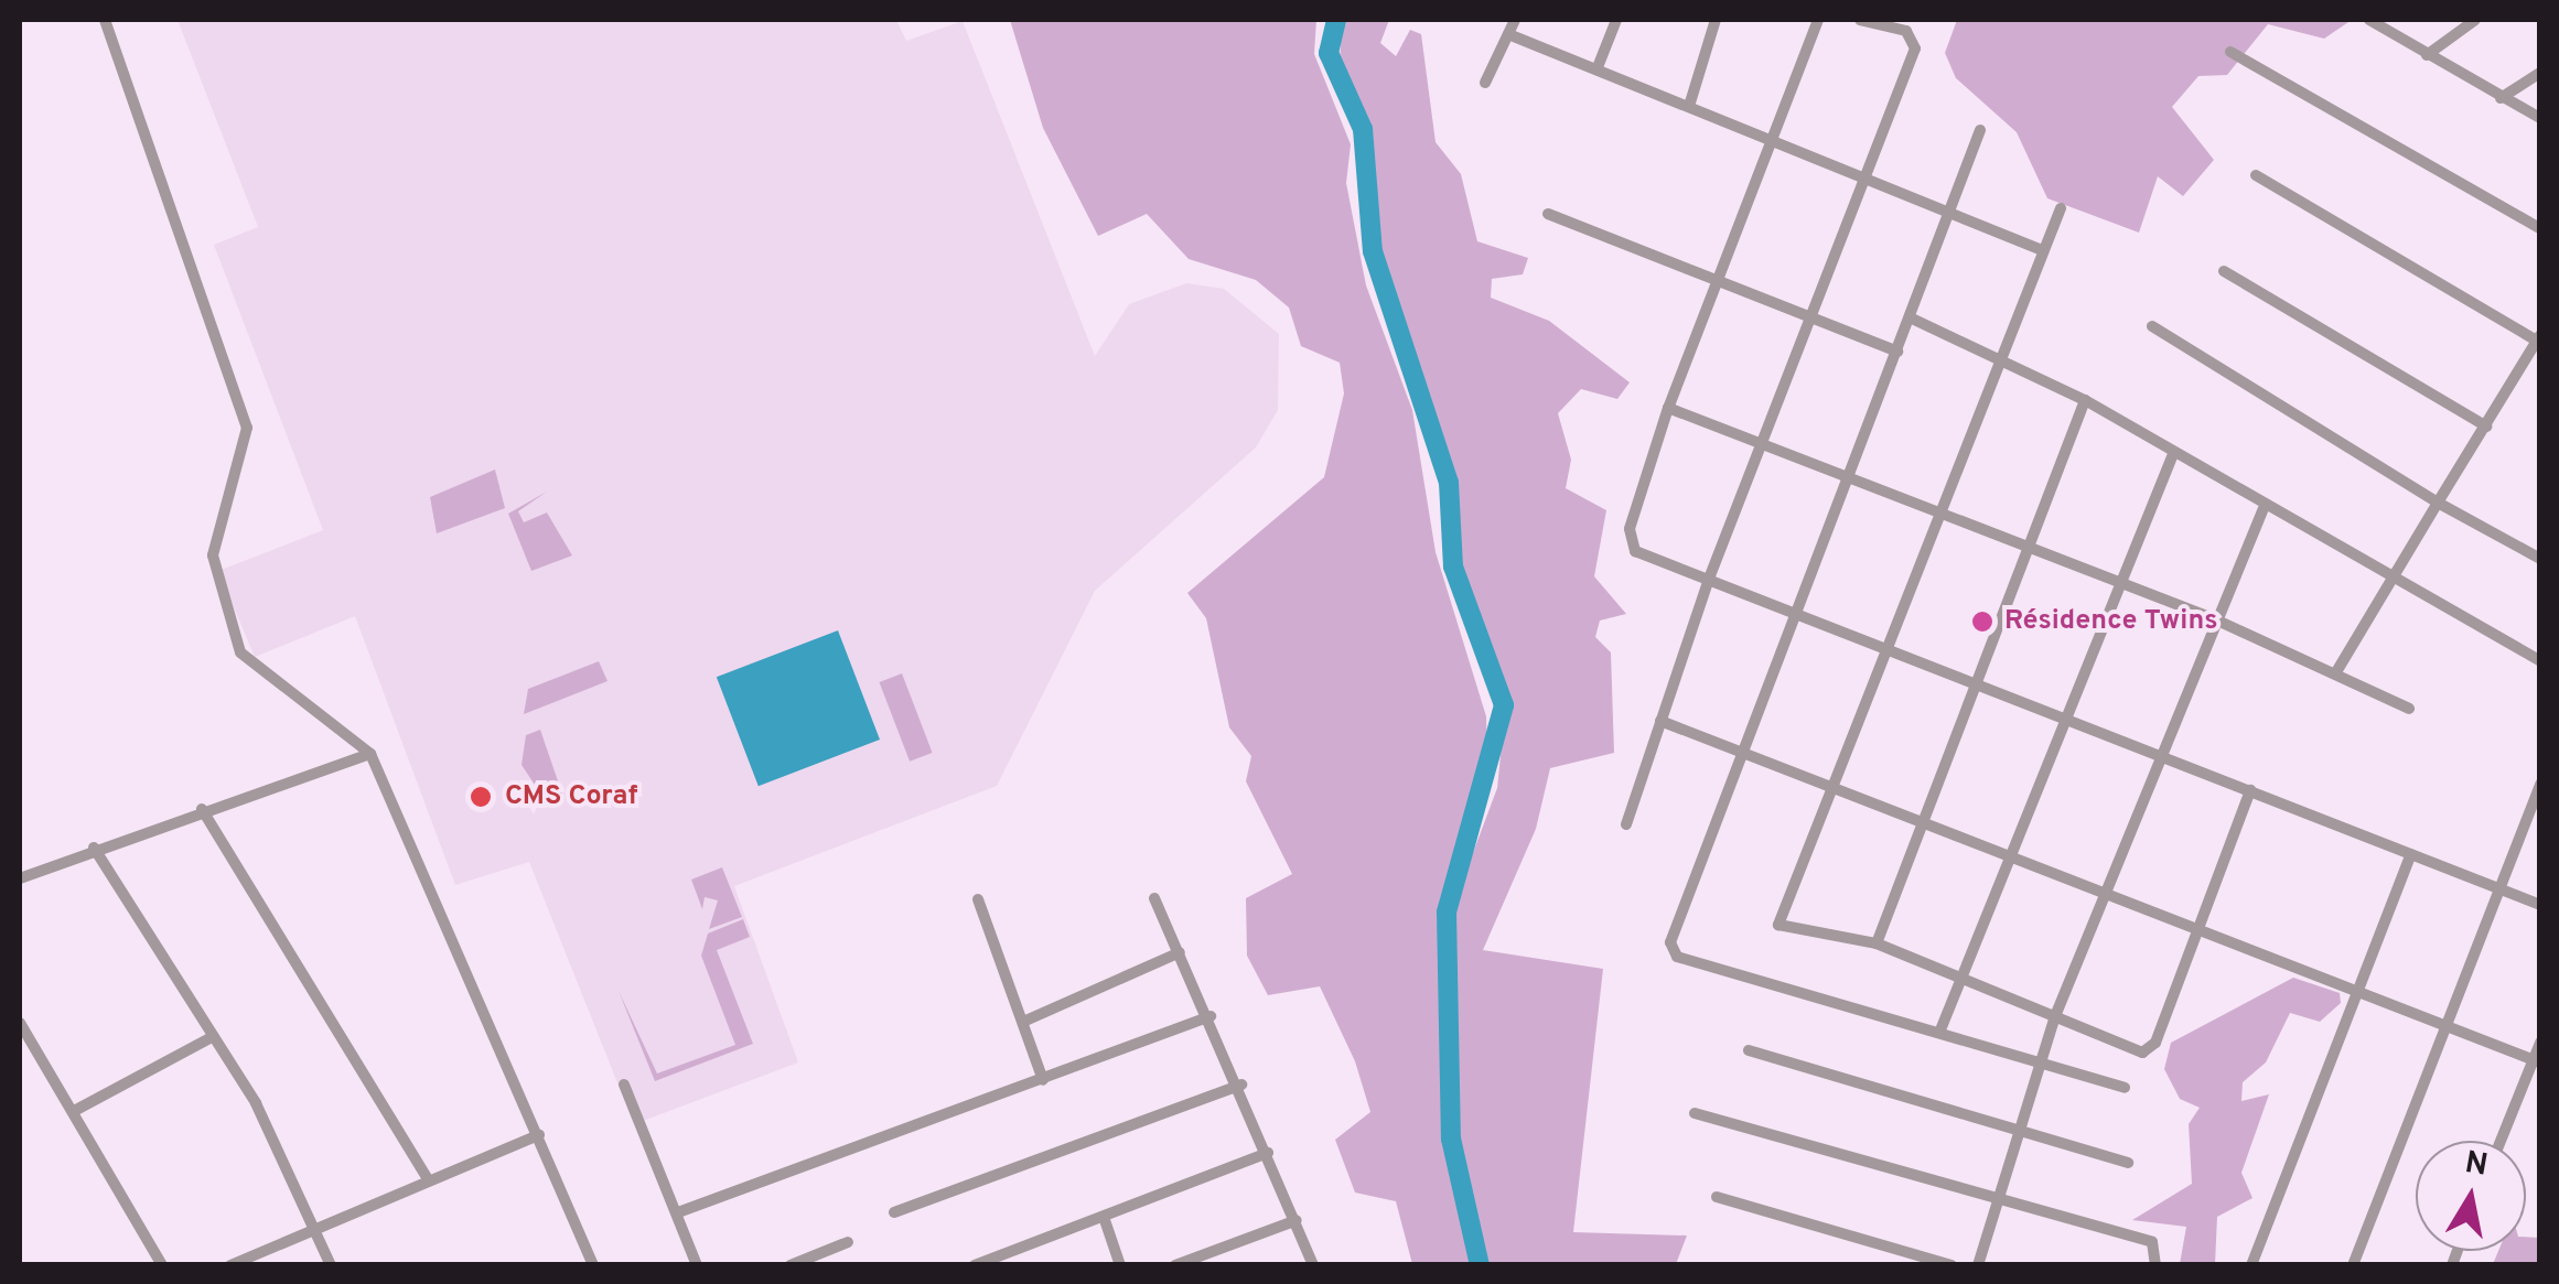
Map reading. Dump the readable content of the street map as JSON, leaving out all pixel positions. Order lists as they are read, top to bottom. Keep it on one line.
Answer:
{"places":["Résidence Twins","CMS Coraf"],"north":"top"}
